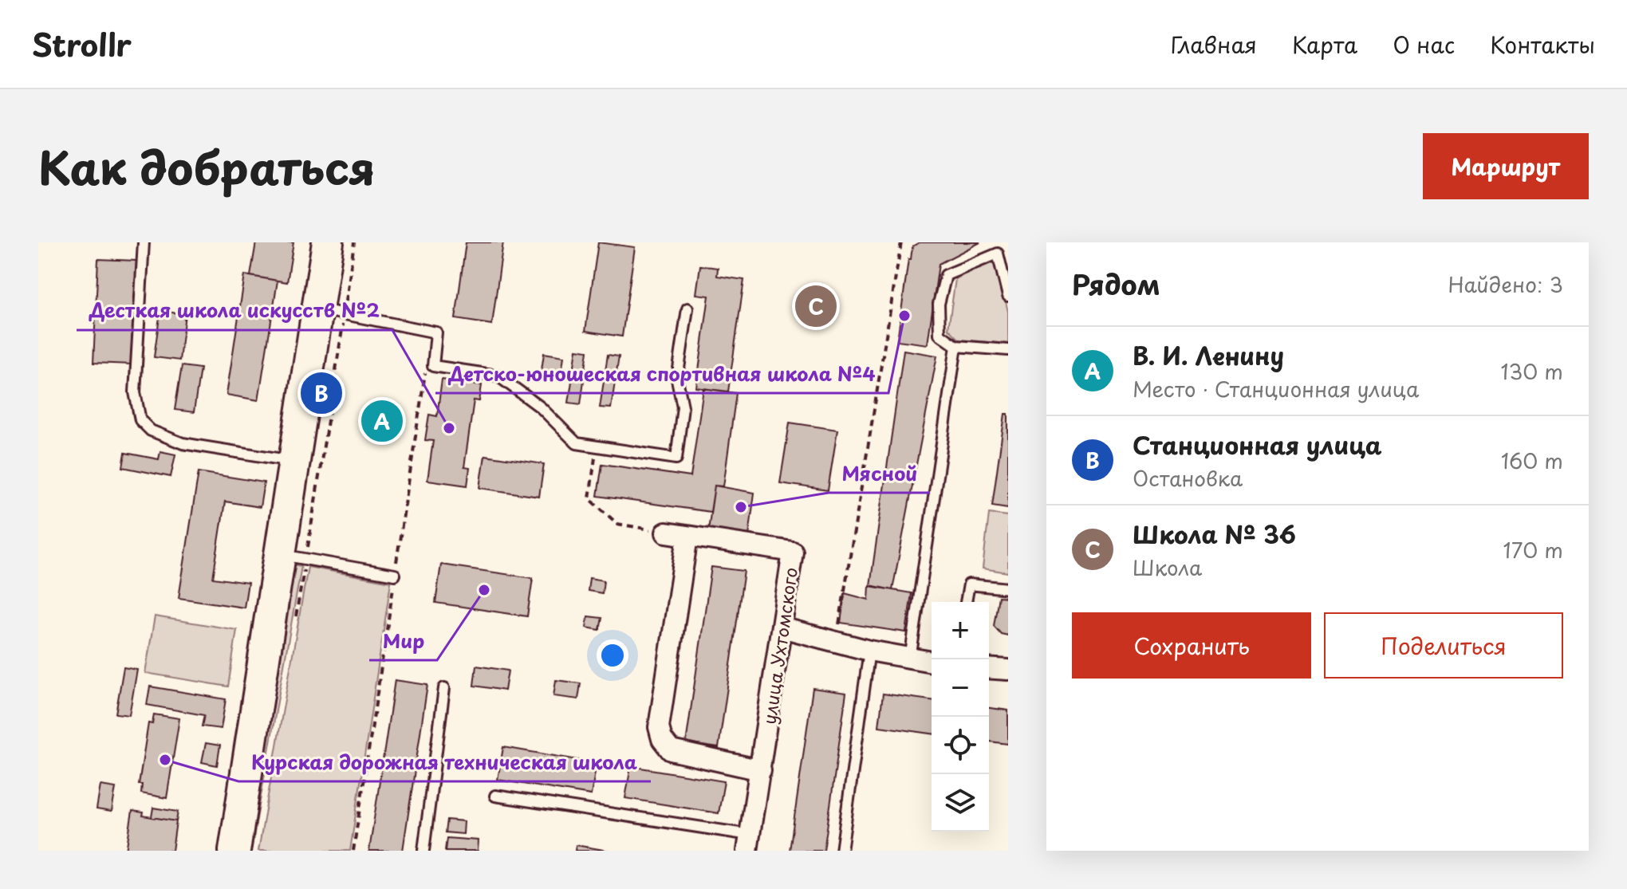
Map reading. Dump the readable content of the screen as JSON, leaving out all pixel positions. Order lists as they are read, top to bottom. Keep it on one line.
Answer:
{"streets":{"street":["улица Ухтомского"]},"places":["Детско-юношеская спортивная школа №4","Десткая школа искусств №2","Мясной","Мир","Курская дорожная техническая школа"],"page":{"header":"Strollr","nav":["Главная","Карта","О нас","Контакты"],"title":"Как добраться","buttons":["Маршрут",["Сохранить","Поделиться"]],"heading":["Рядом","Найдено: 3"],"pins":["C","B","A"],"list":[{"mark":"A","name":"В. И. Ленину","note":"Место · Станционная улица","value":"130 m"},{"mark":"B","name":"Станционная улица","note":"Остановка","value":"160 m"},{"mark":"C","name":"Школа № 36","note":"Школа","value":"170 m"}],"map_buttons":["+","−"]}}
